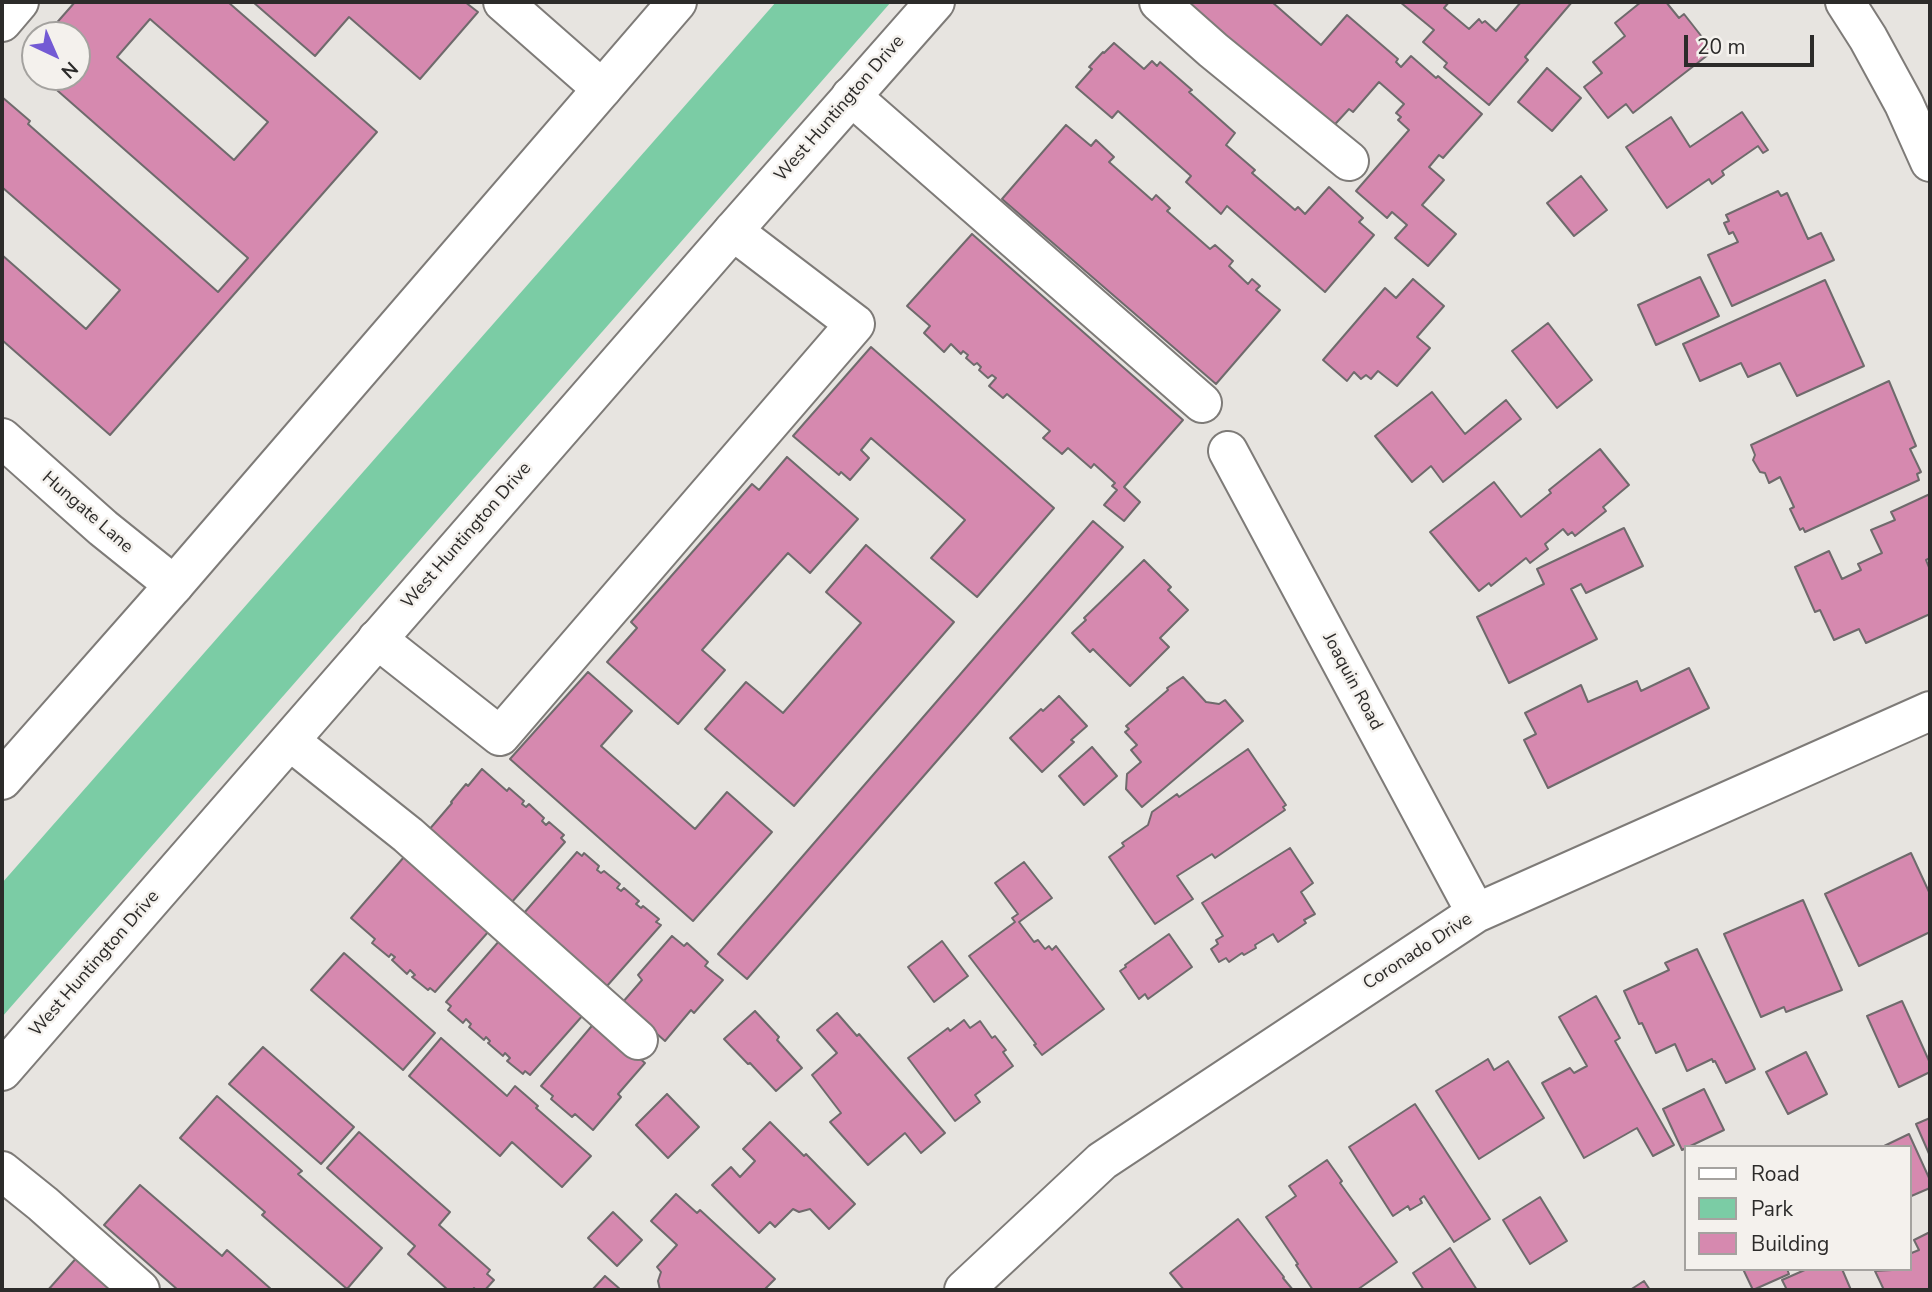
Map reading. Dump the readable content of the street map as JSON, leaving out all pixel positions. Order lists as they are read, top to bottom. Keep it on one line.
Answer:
{"streets":{"main road":["West Huntington Drive","Hungate Lane","Joaquin Road","Coronado Drive"]},"crossings":[["Joaquin Road","Coronado Drive"]],"legend":["Road","Park","Building"],"scale_bar":"20 m","north":"bottom right"}
